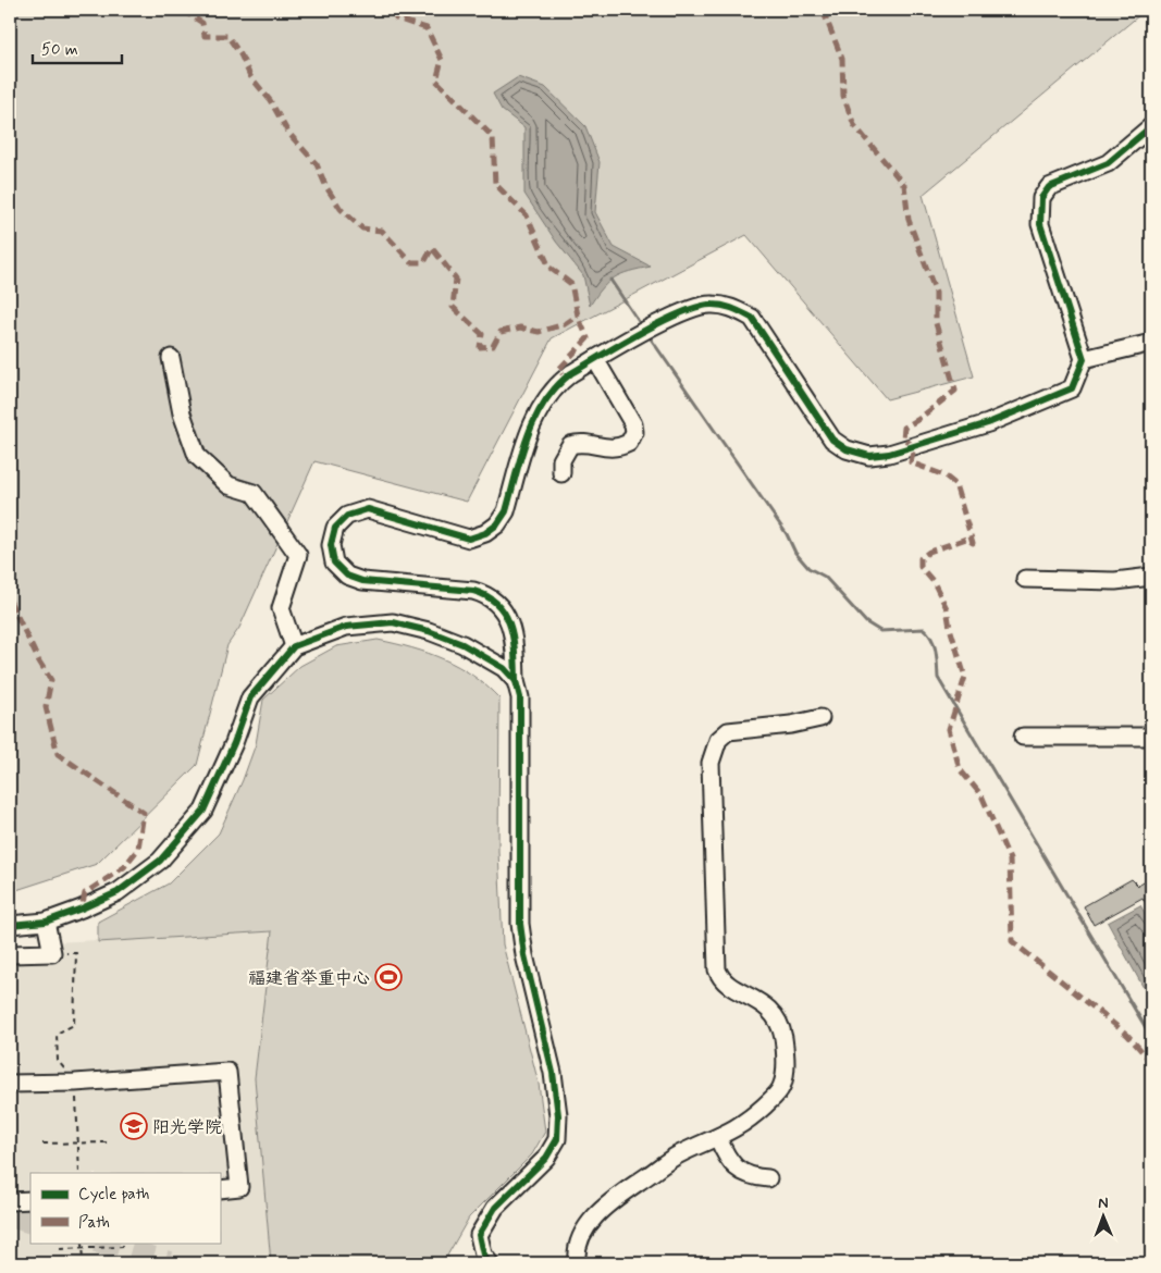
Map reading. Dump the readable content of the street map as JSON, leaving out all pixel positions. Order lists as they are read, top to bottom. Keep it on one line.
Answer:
{"places":{"sports":["福建省举重中心"],"school or university":["阳光学院"]},"legend":["Cycle path","Path"],"scale_bar":"50 m","north":"top"}
